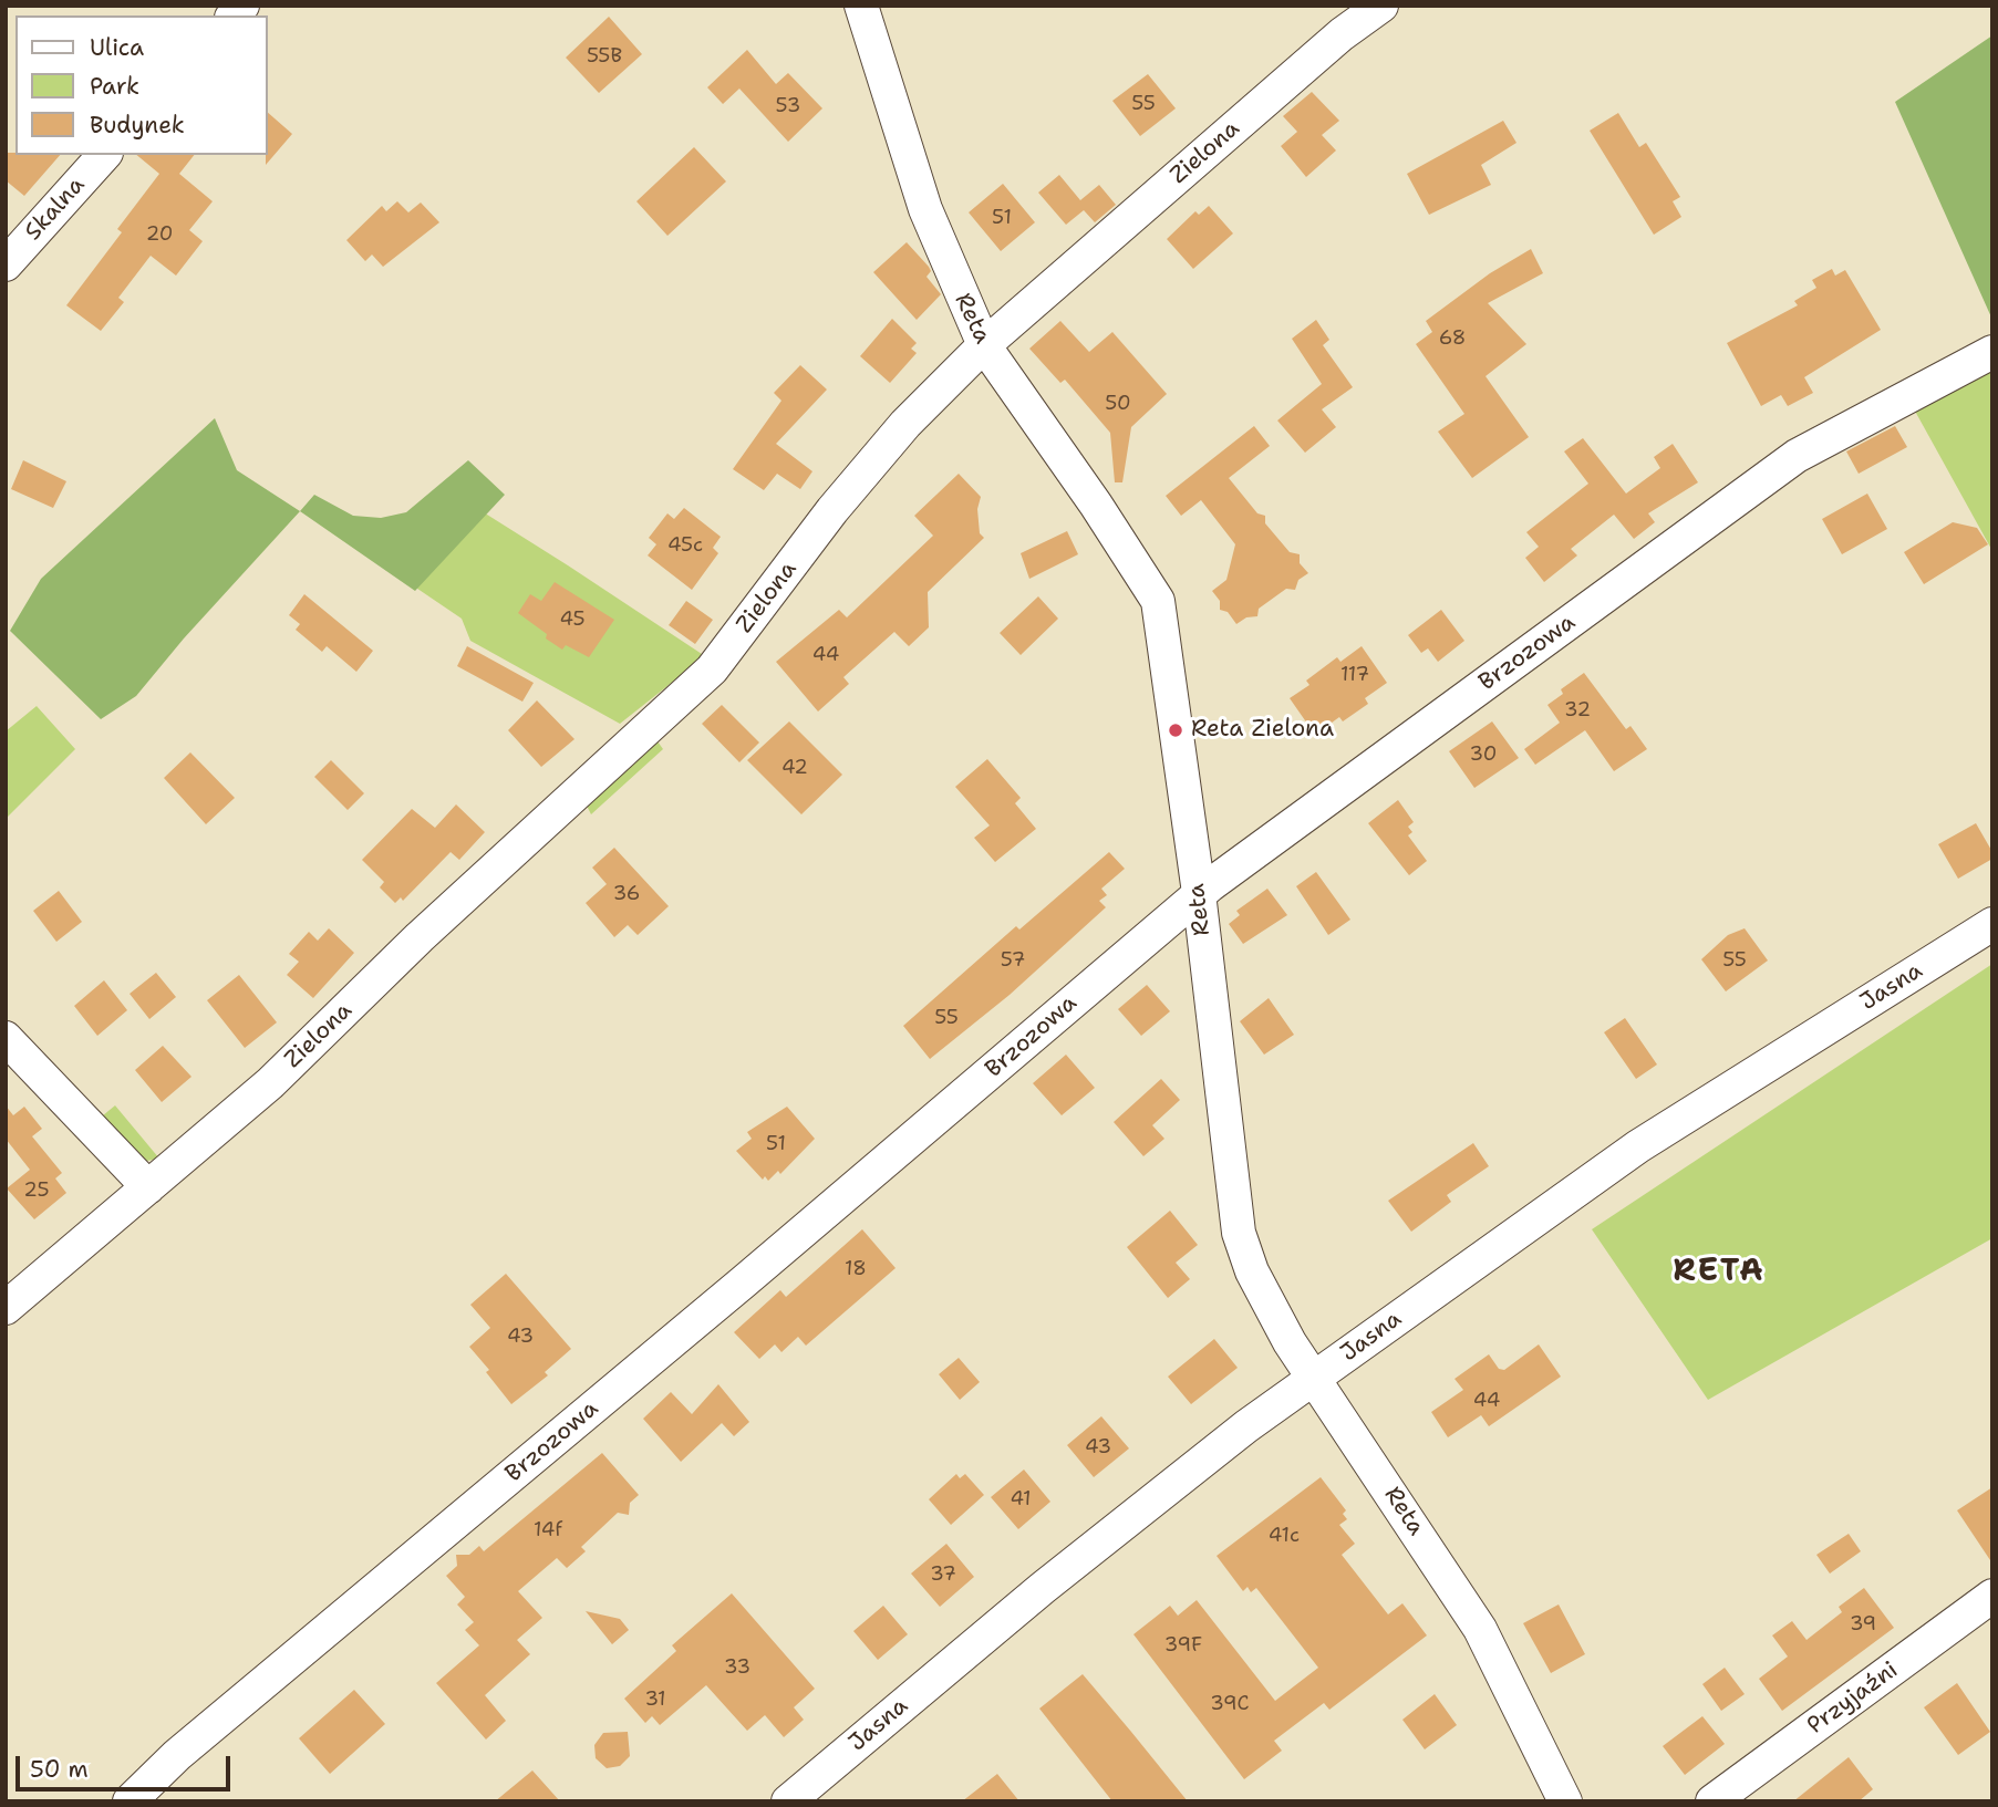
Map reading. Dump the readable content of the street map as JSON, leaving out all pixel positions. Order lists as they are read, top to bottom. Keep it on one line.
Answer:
{"streets":{"street":["Zielona","Skalna","Reta","Brzozowa","Jasna","Przyjaźni"]},"crossings":[["Zielona","Reta"],["Reta","Brzozowa"],["Reta","Jasna"]],"districts":["RETA"],"places":["Reta Zielona"],"house_numbers":["55B","55","53","51","20","68","50","45c","45","44","117","32","30","42","36","57","55","55","51","25","18","43","44","43","41","14f","41c","37","39","39F","33","31","39C"],"legend":["Ulica","Park","Budynek"],"scale_bar":"50 m"}
